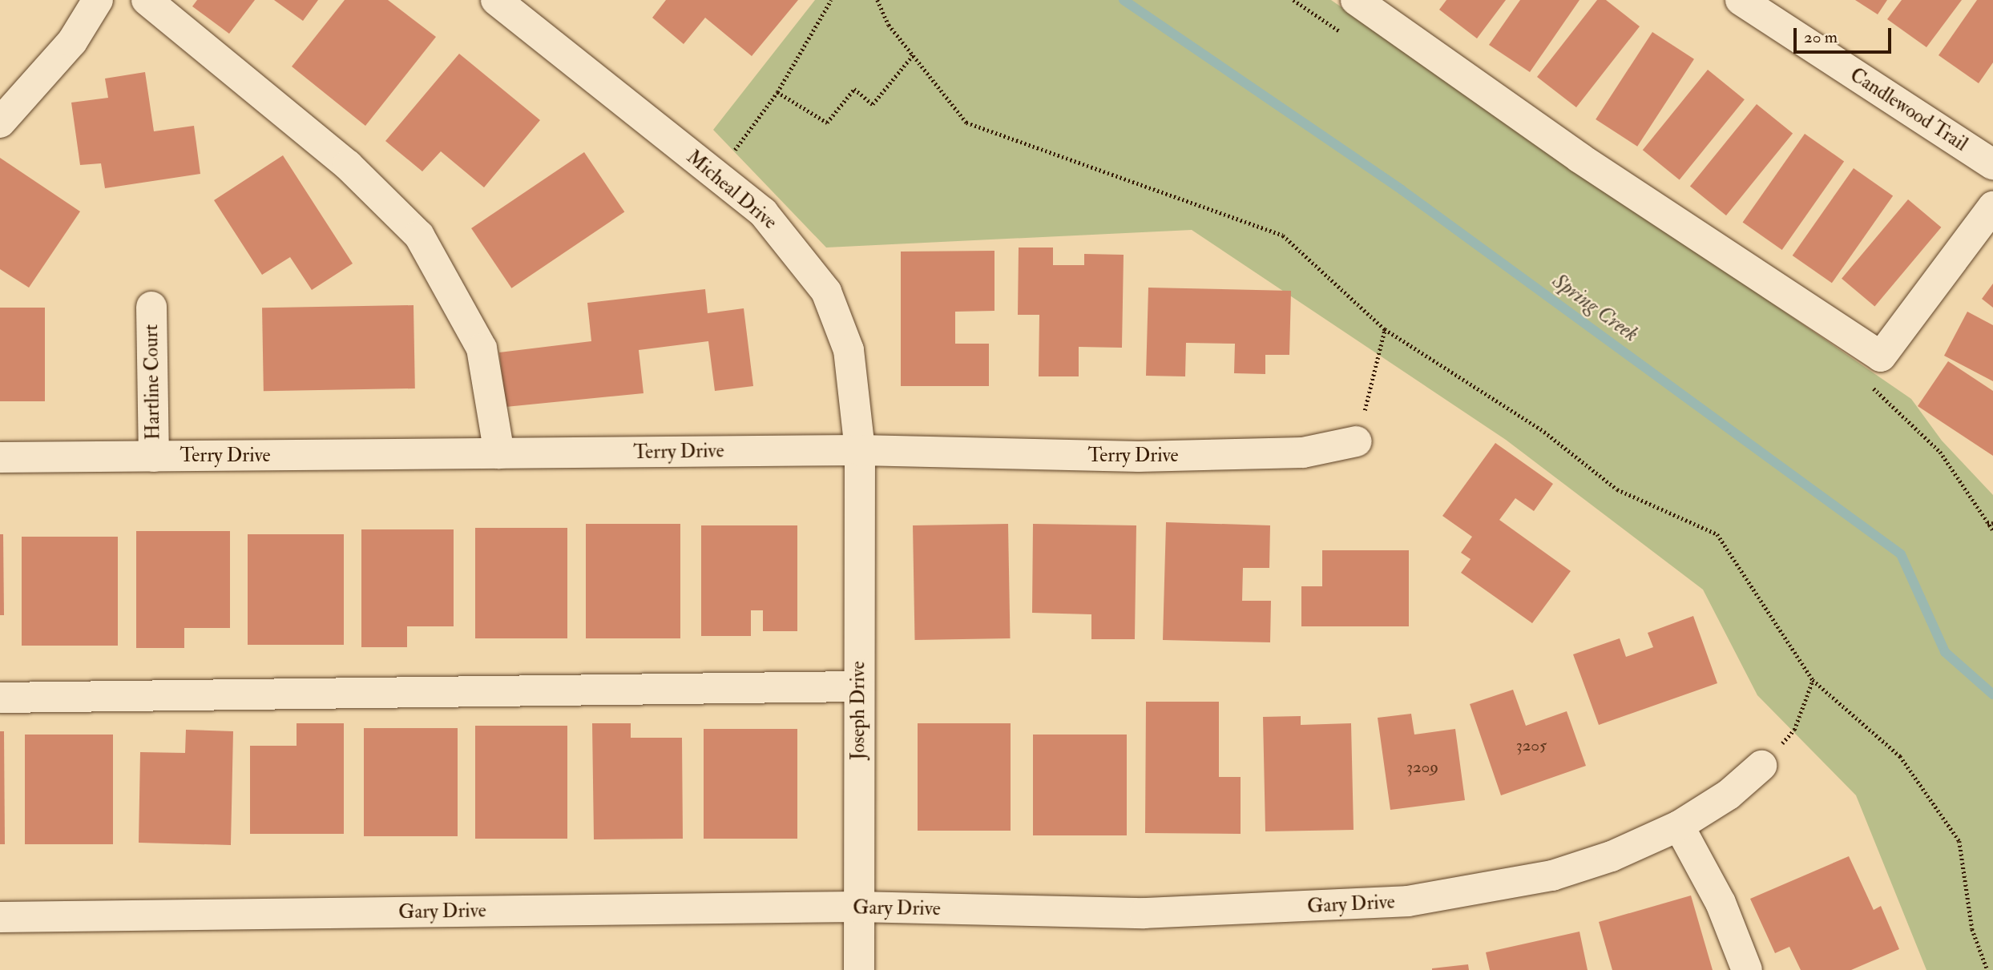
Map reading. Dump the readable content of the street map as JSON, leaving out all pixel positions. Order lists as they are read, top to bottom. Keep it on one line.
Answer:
{"streets":{"street":["Candlewood Trail","Micheal Drive","Hartline Court","Terry Drive","Joseph Drive","Gary Drive"]},"crossings":[["Micheal Drive","Terry Drive"],["Micheal Drive","Joseph Drive"],["Hartline Court","Terry Drive"],["Terry Drive","Joseph Drive"],["Joseph Drive","Gary Drive"]],"water":["Spring Creek"],"house_numbers":["3205","3209"],"scale_bar":"20 m"}
